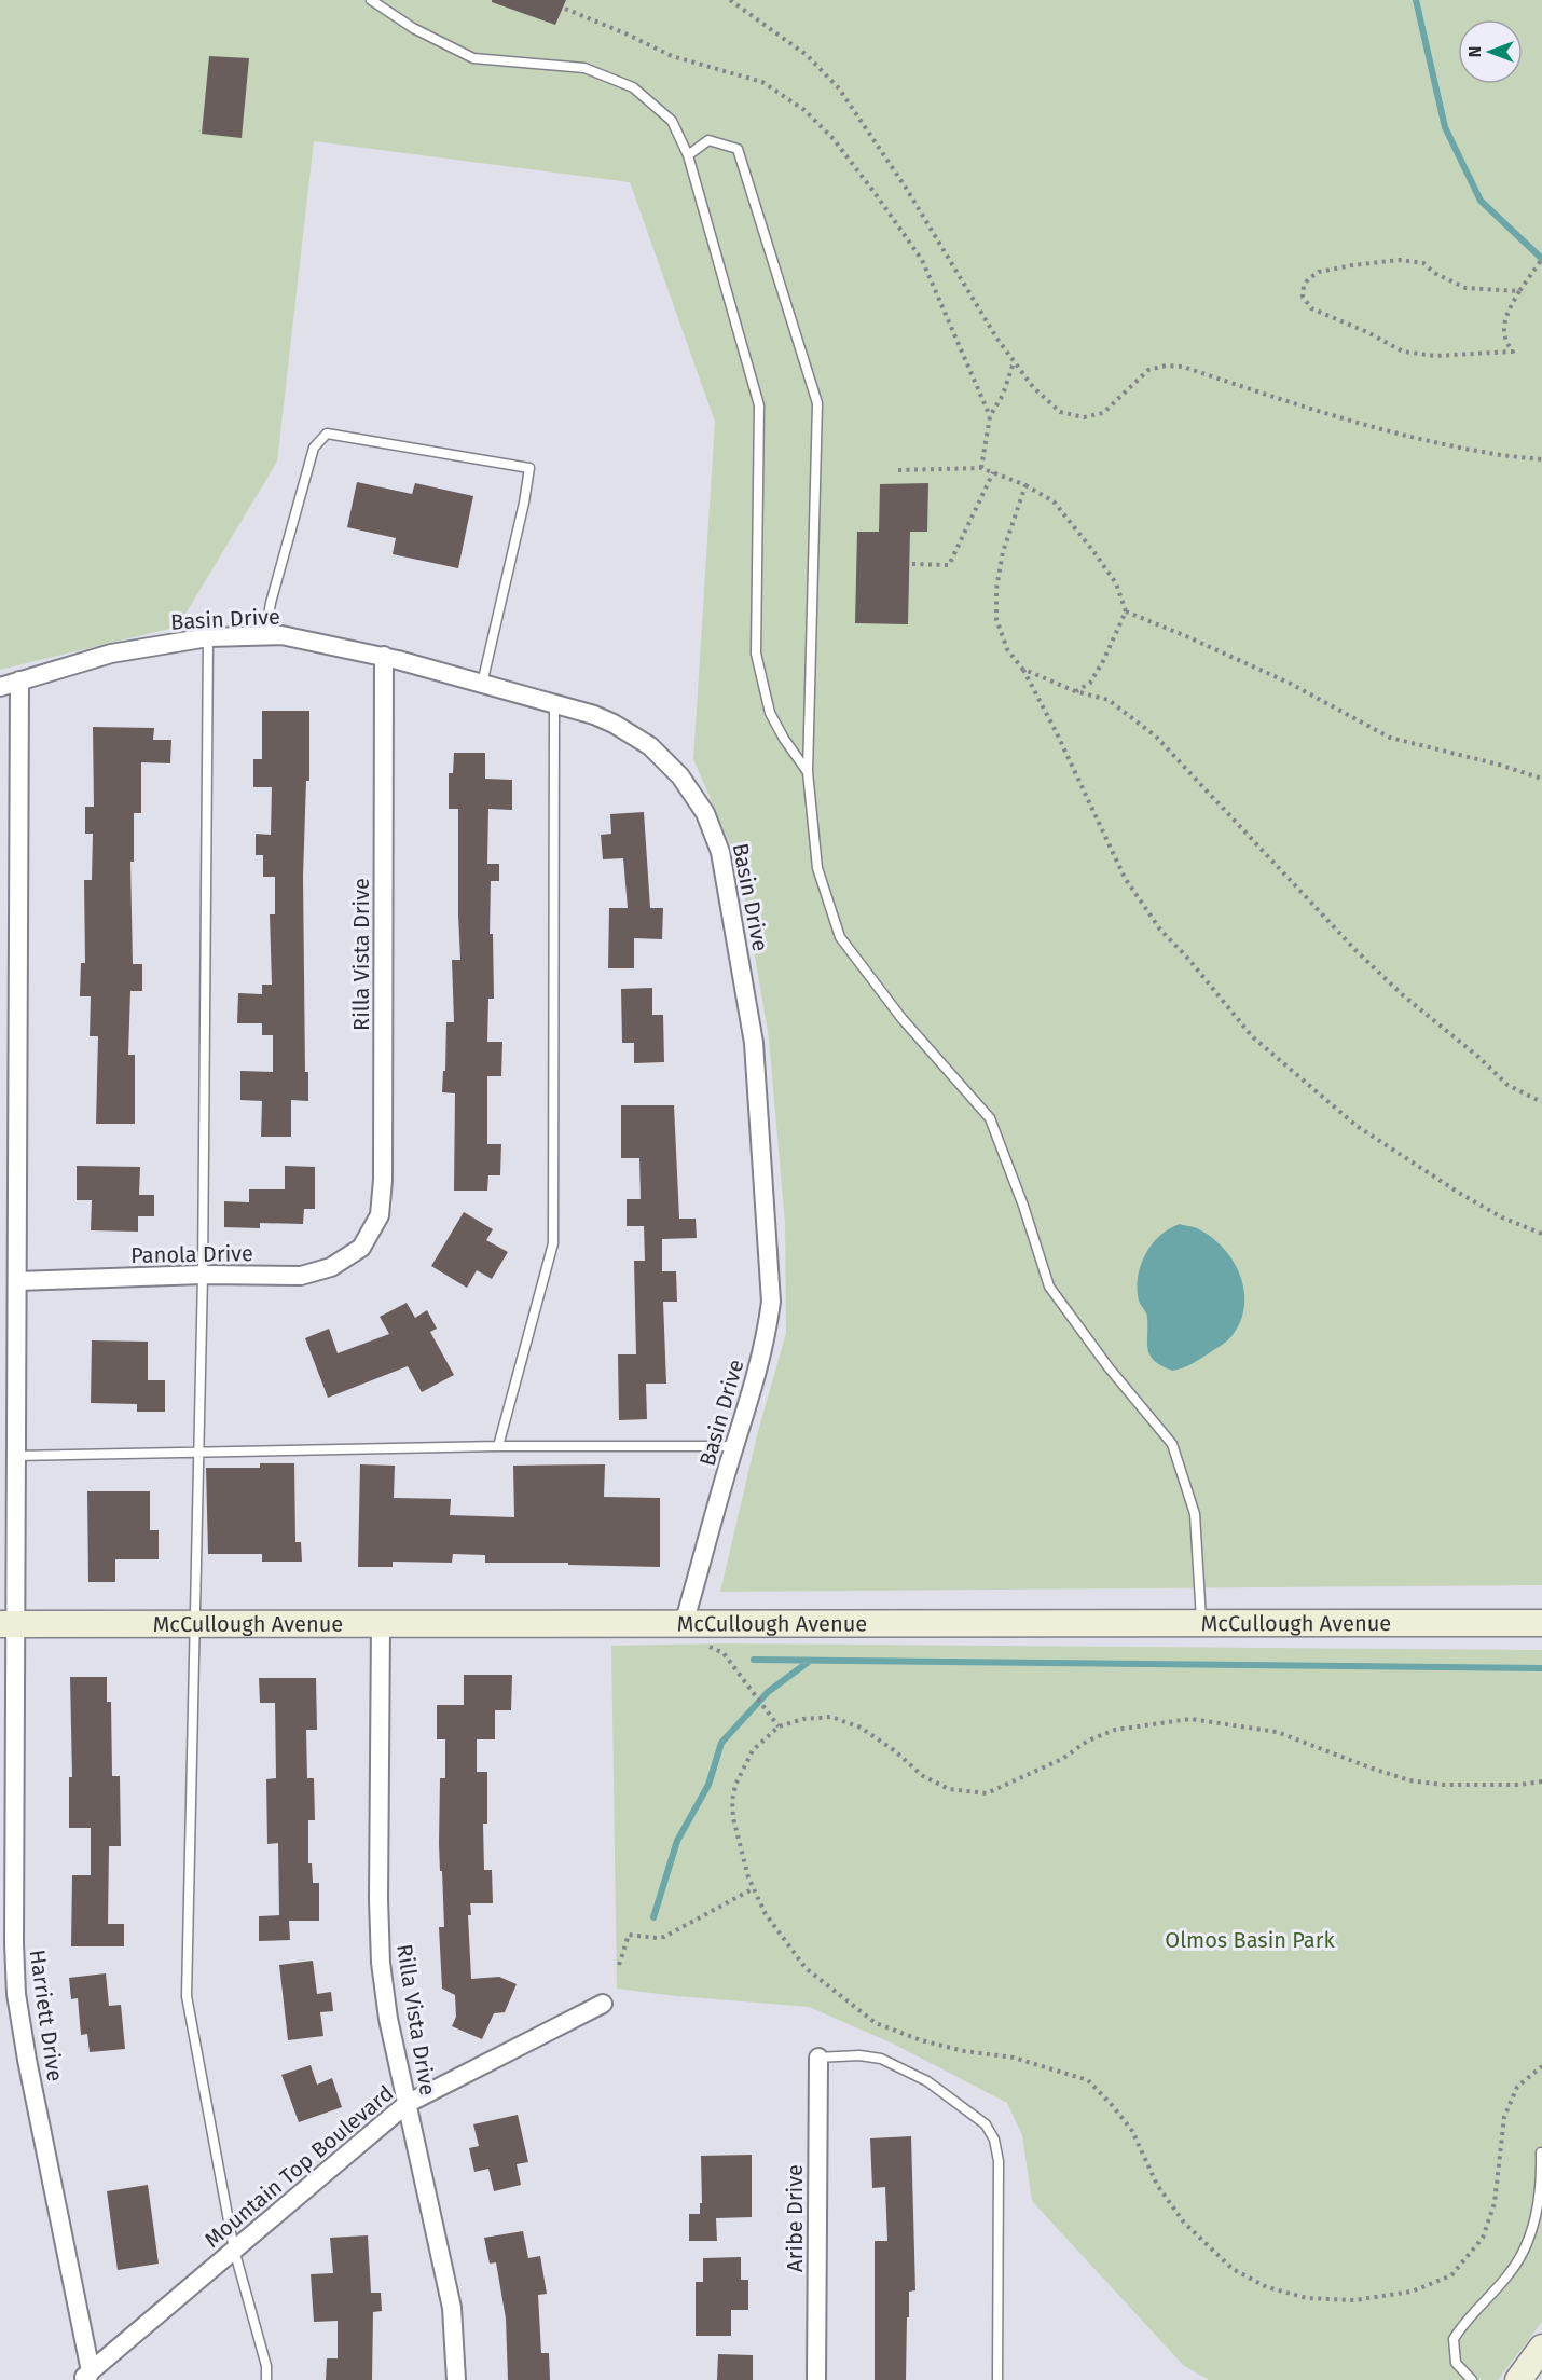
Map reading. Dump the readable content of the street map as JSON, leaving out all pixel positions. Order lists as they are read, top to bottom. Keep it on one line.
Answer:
{"streets":{"main road":["McCullough Avenue"],"street":["Basin Drive","Rilla Vista Drive","Panola Drive","Harriett Drive","Mountain Top Boulevard","Aribe Drive"]},"crossings":[["Basin Drive","Rilla Vista Drive"],["Basin Drive","McCullough Avenue"],["Basin Drive","Harriett Drive"],["Rilla Vista Drive","Panola Drive"],["Rilla Vista Drive","McCullough Avenue"],["Rilla Vista Drive","Mountain Top Boulevard"],["Panola Drive","Harriett Drive"],["McCullough Avenue","Harriett Drive"],["Harriett Drive","Mountain Top Boulevard"]],"parks":["Olmos Basin Park"],"north":"left"}
